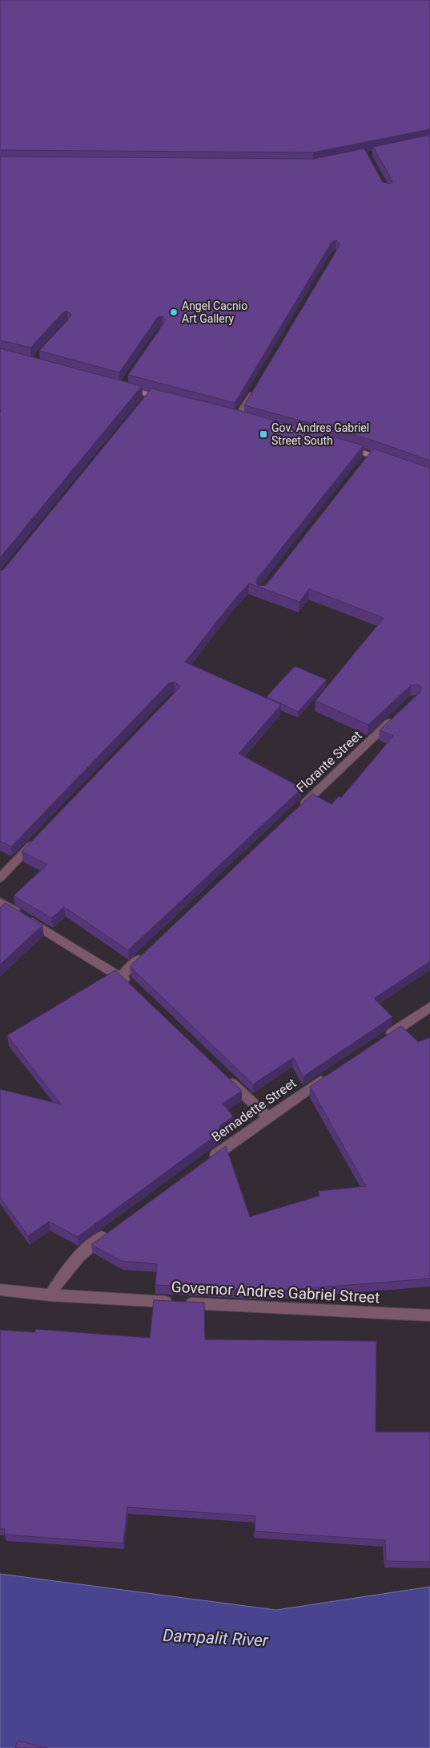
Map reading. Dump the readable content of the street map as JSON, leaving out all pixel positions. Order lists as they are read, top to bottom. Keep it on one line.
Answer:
{"streets":{"street":["Florante Street","Bernadette Street","Governor Andres Gabriel Street"]},"water":["Dampalit River"],"places":{"other":["Angel Cacnio Art Gallery"],"transit":["Gov. Andres Gabriel Street South"]}}
